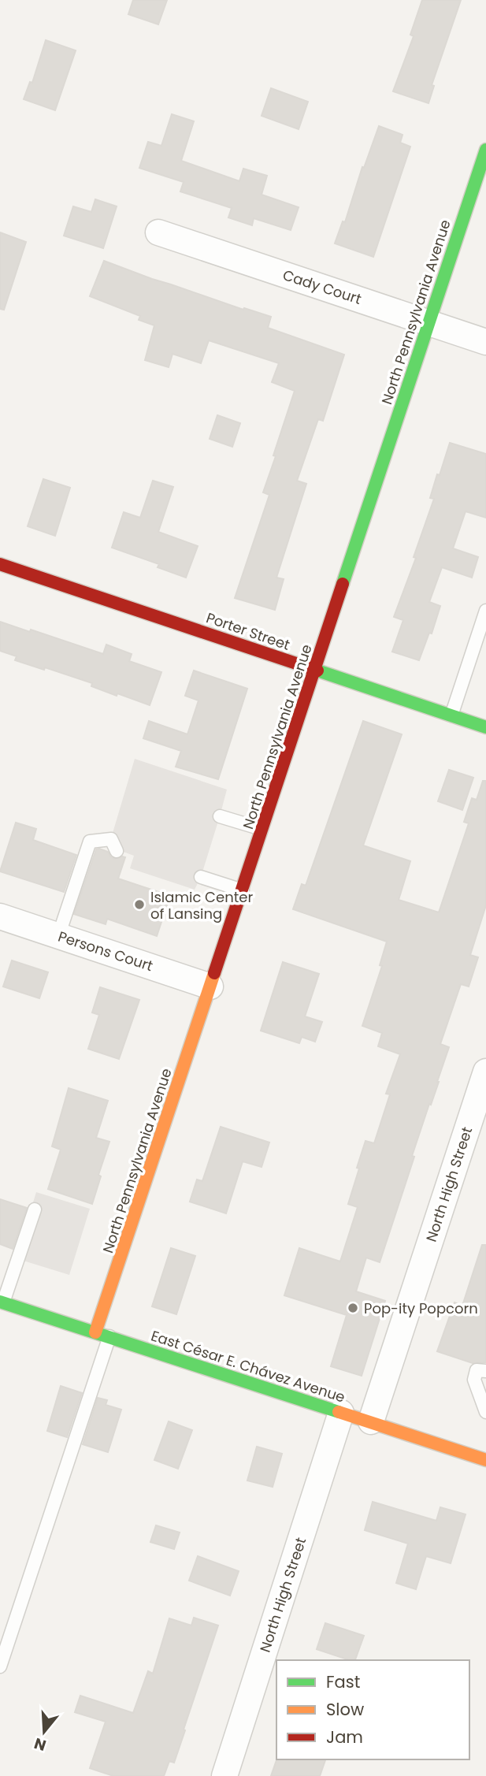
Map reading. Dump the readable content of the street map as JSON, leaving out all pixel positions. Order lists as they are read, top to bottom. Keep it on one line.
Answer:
{"streets":{"street":["Cady Court","North Pennsylvania Avenue","Porter Street","Persons Court","North High Street","East César E. Chávez Avenue"]},"crossings":[["Cady Court","North Pennsylvania Avenue"],["North Pennsylvania Avenue","Porter Street"],["North Pennsylvania Avenue","Persons Court"],["North Pennsylvania Avenue","East César E. Chávez Avenue"],["North High Street","East César E. Chávez Avenue"]],"places":["Islamic Center of Lansing","Pop-ity Popcorn"],"legend":["Fast","Slow","Jam"],"north":"bottom"}
